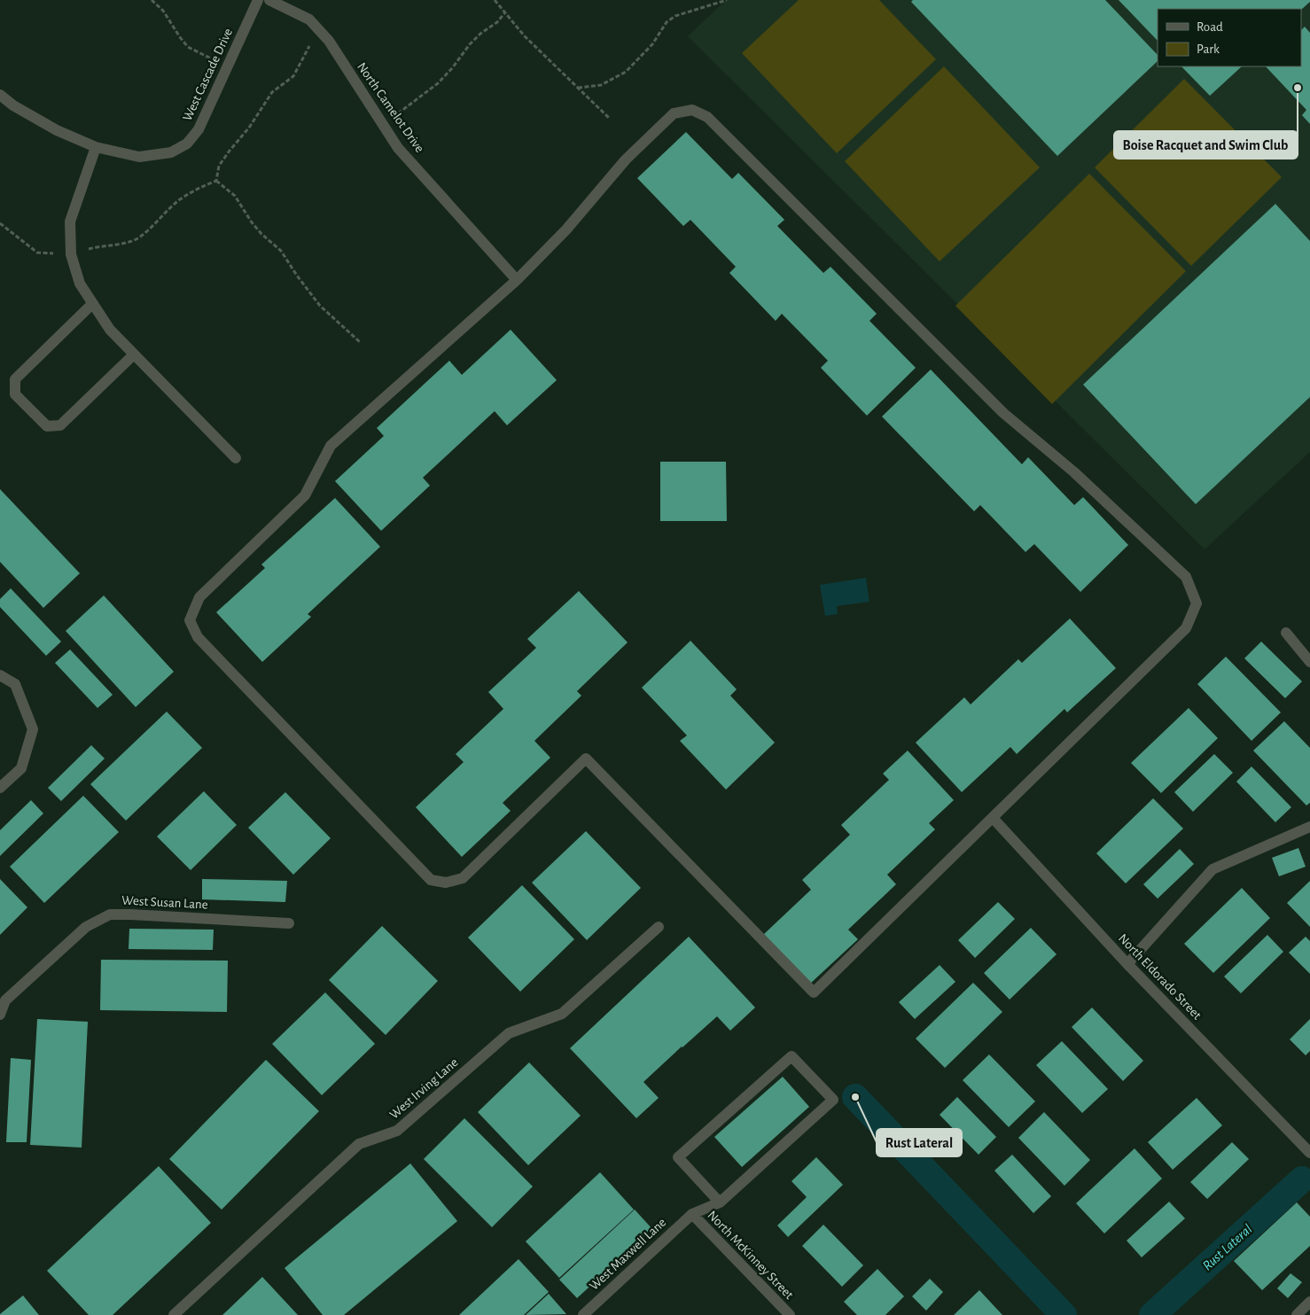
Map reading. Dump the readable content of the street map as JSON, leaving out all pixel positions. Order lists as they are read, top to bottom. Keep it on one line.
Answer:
{"streets":{"street":["West Cascade Drive","North Camelot Drive","West Susan Lane","North Eldorado Street","West Irving Lane","West Maxwell Lane","North McKinney Street"]},"crossings":[["West Maxwell Lane","North McKinney Street"]],"water":["Rust Lateral"],"places":["Boise Racquet and Swim Club","Rust Lateral"],"legend":["Road","Park"]}
